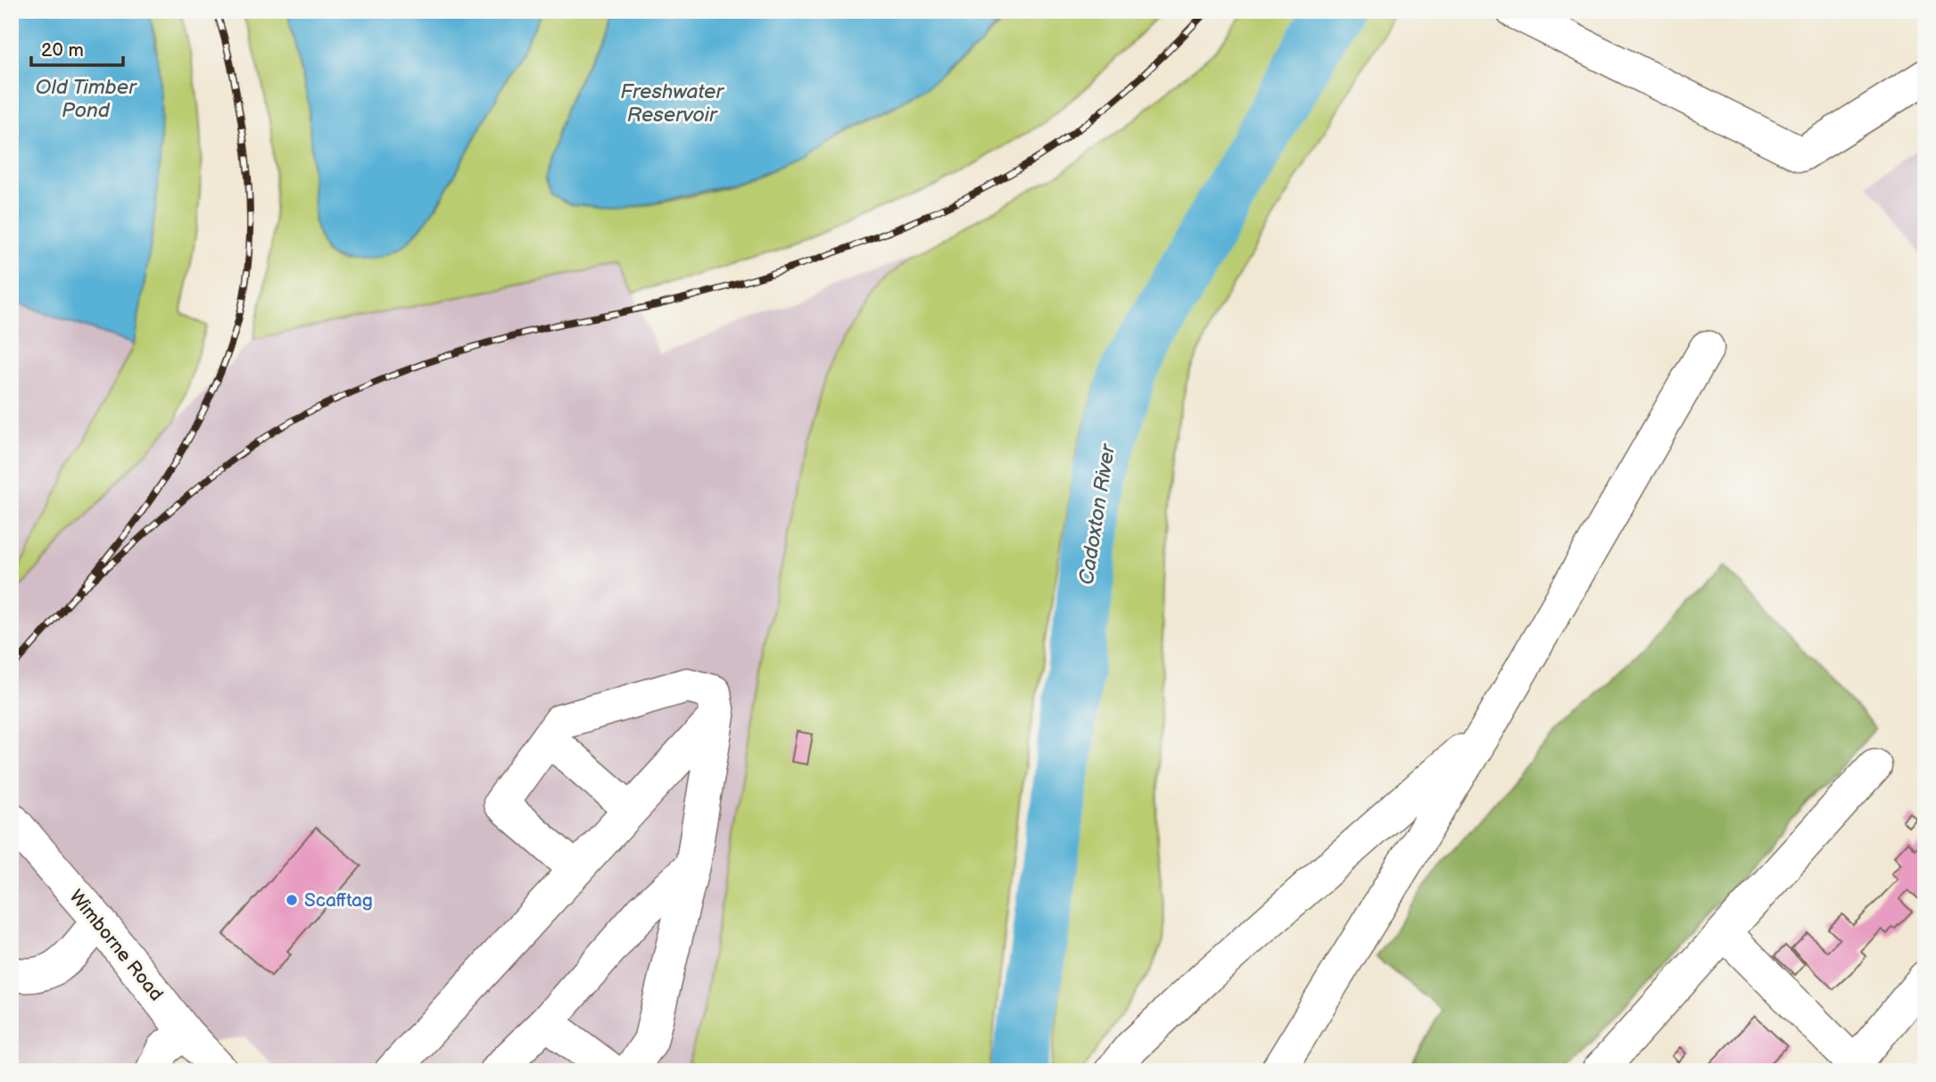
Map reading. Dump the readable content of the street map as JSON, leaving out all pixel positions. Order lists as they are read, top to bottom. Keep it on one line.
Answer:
{"streets":{"street":["Wimborne Road"]},"water":["Old Timber Pond","Freshwater Reservoir","Cadoxton River"],"places":["Scafftag"],"scale_bar":"20 m"}
